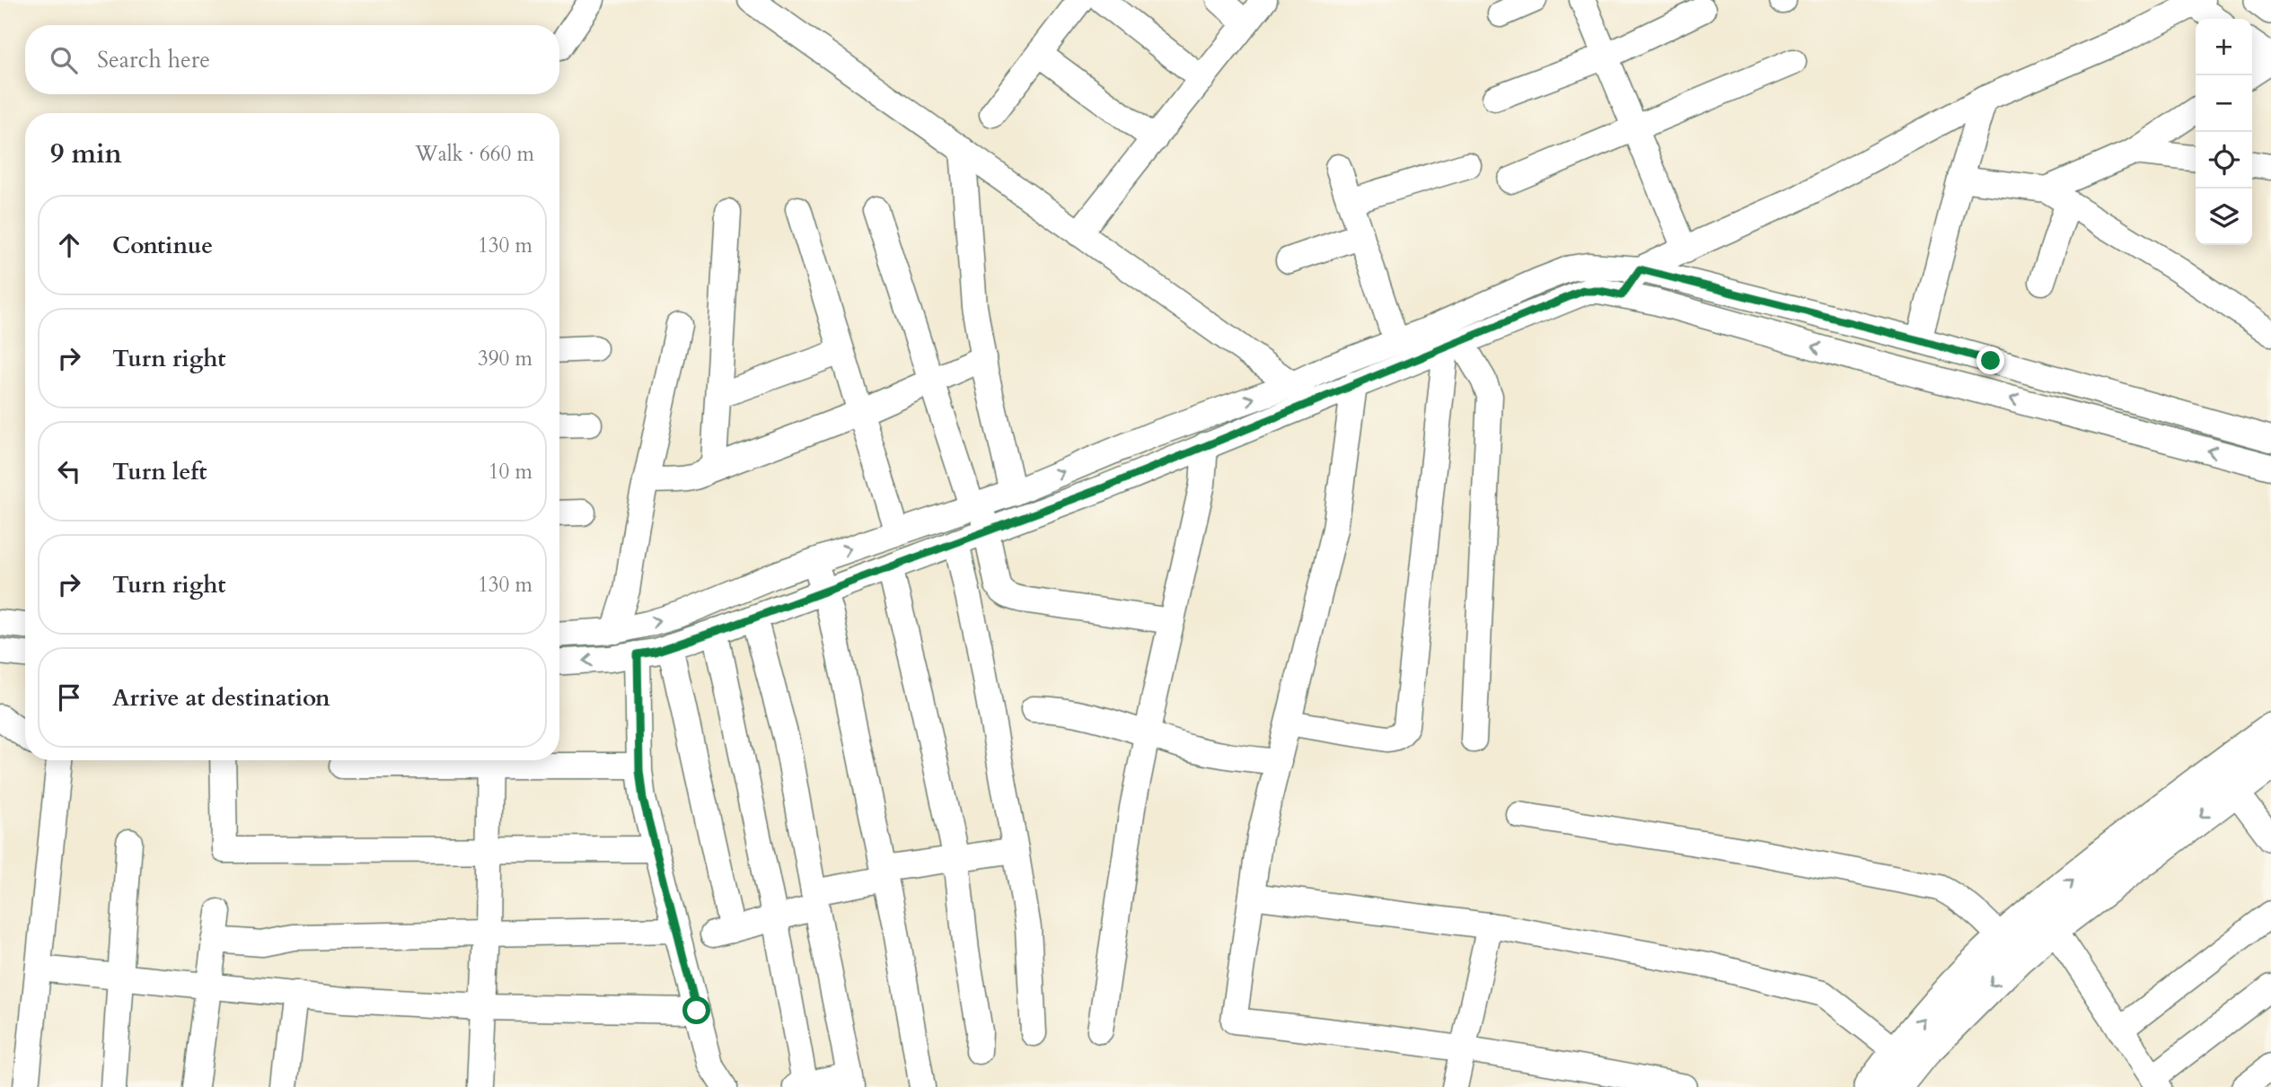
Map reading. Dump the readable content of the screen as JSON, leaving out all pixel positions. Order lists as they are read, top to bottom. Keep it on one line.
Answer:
{"page":{"map_buttons":["+","−"],"search":"Search here","heading":["9 min","Walk · 660 m"],"list":[["Continue","130 m"],["Turn right","390 m"],["Turn left","10 m"],["Turn right","130 m"],"Arrive at destination"]}}
